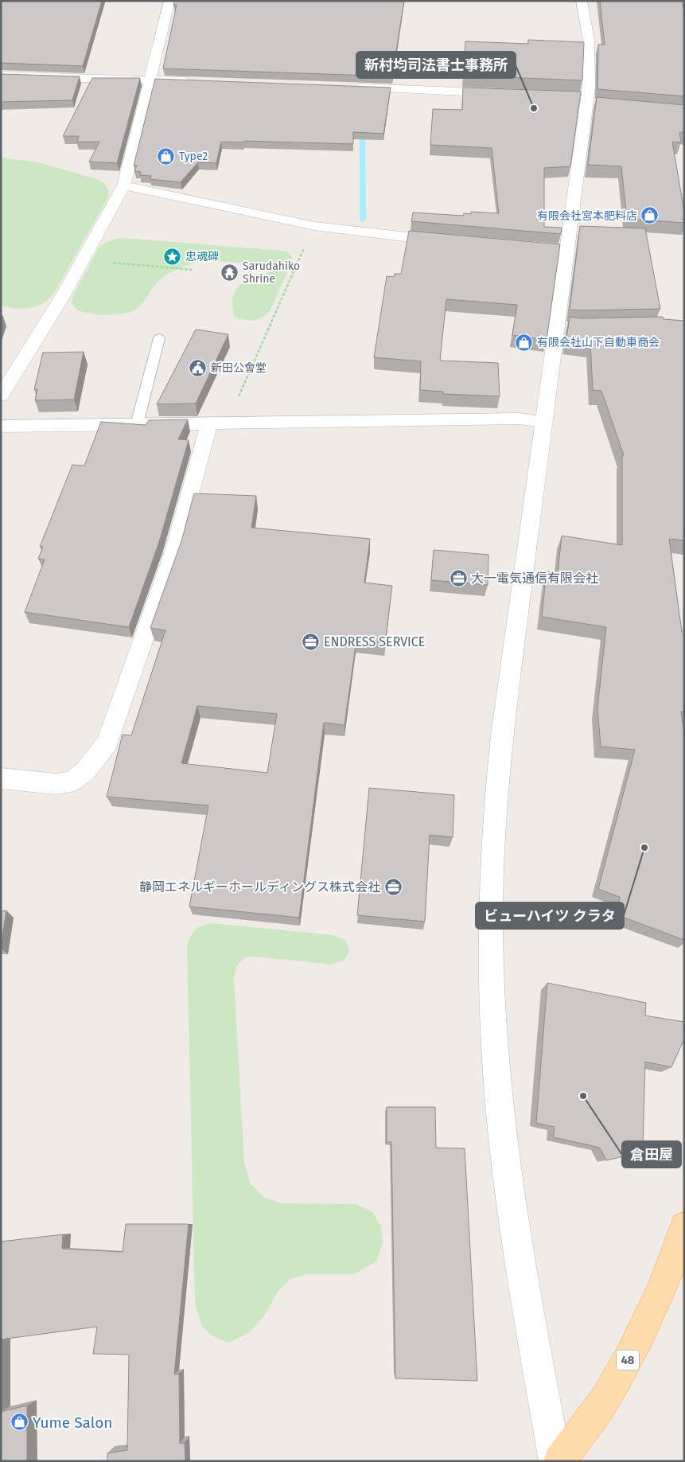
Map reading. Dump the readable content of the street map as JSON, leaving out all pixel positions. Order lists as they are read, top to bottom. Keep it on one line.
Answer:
{"streets":{"main road":["48"]},"places":{"other":["新村均司法書士事務所","ビューハイツ クラタ","倉田屋"],"shop":["Type2","有限会社宮本肥料店","有限会社山下自動車商会","Yume Salon"],"place":["忠魂碑"],"temple":["Sarudahiko Shrine"],"public building":["新田公會堂"],"office":["大一電気通信有限会社","ENDRESS SERVICE","静岡エネルギーホールディングス株式会社"]}}
